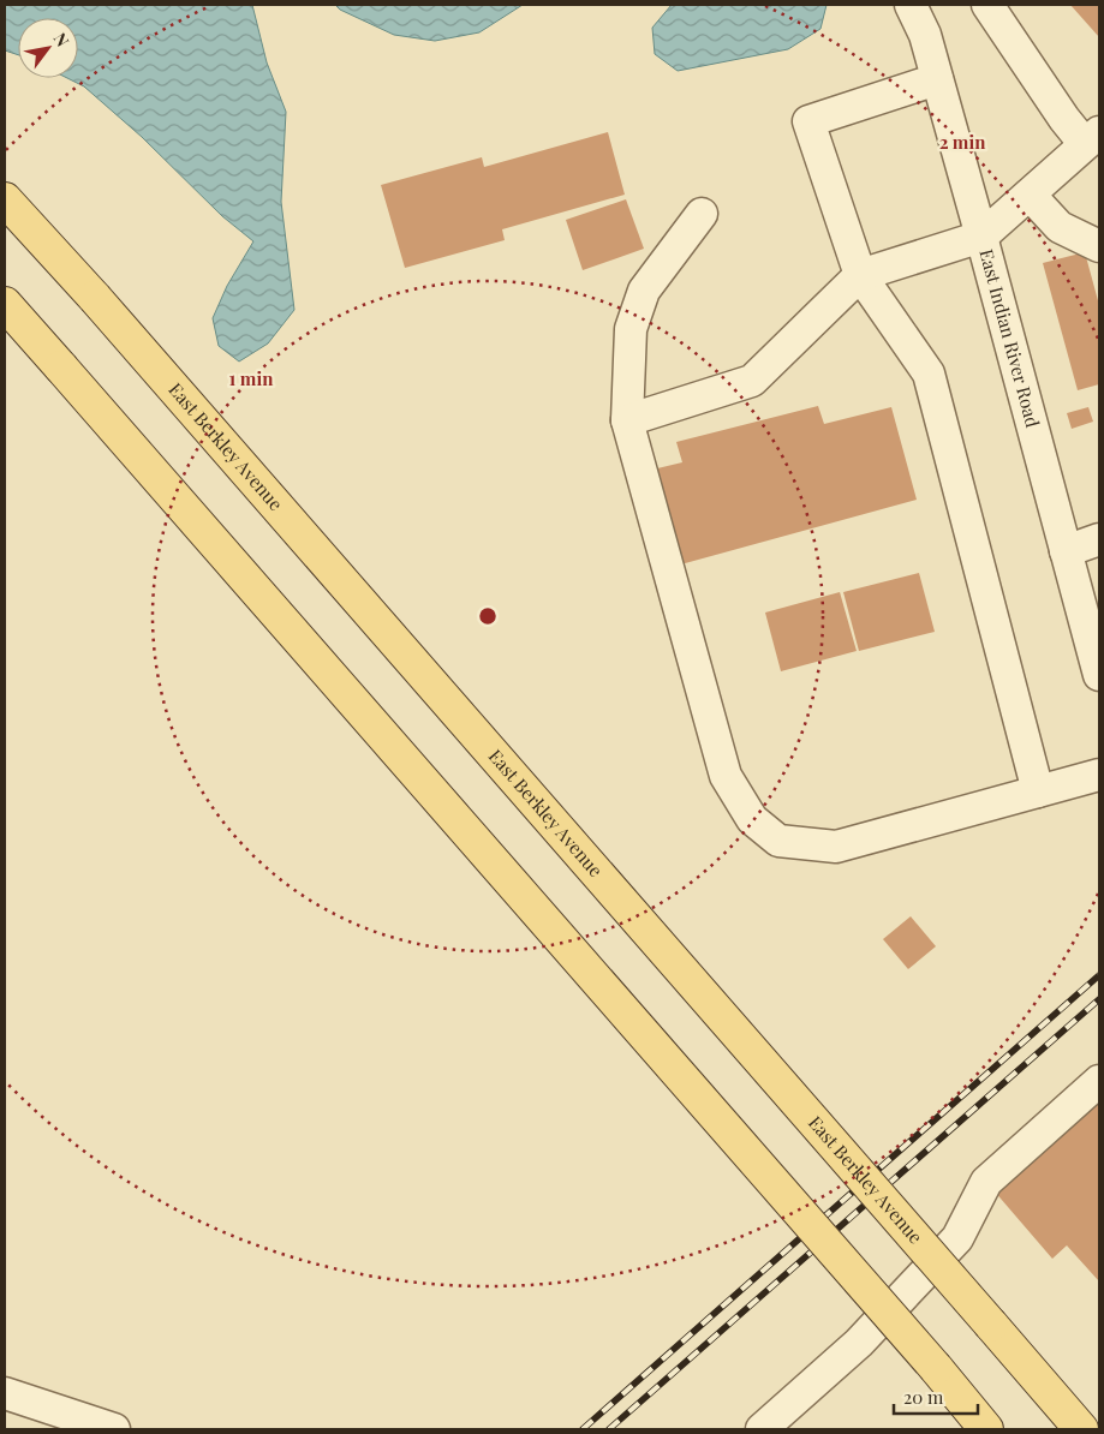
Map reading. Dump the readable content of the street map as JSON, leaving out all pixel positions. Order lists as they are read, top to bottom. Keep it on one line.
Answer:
{"streets":{"main road":["East Berkley Avenue"],"street":["East Indian River Road"]},"scale_bar":"20 m","north":"top right","rings":["2 min","1 min"]}
